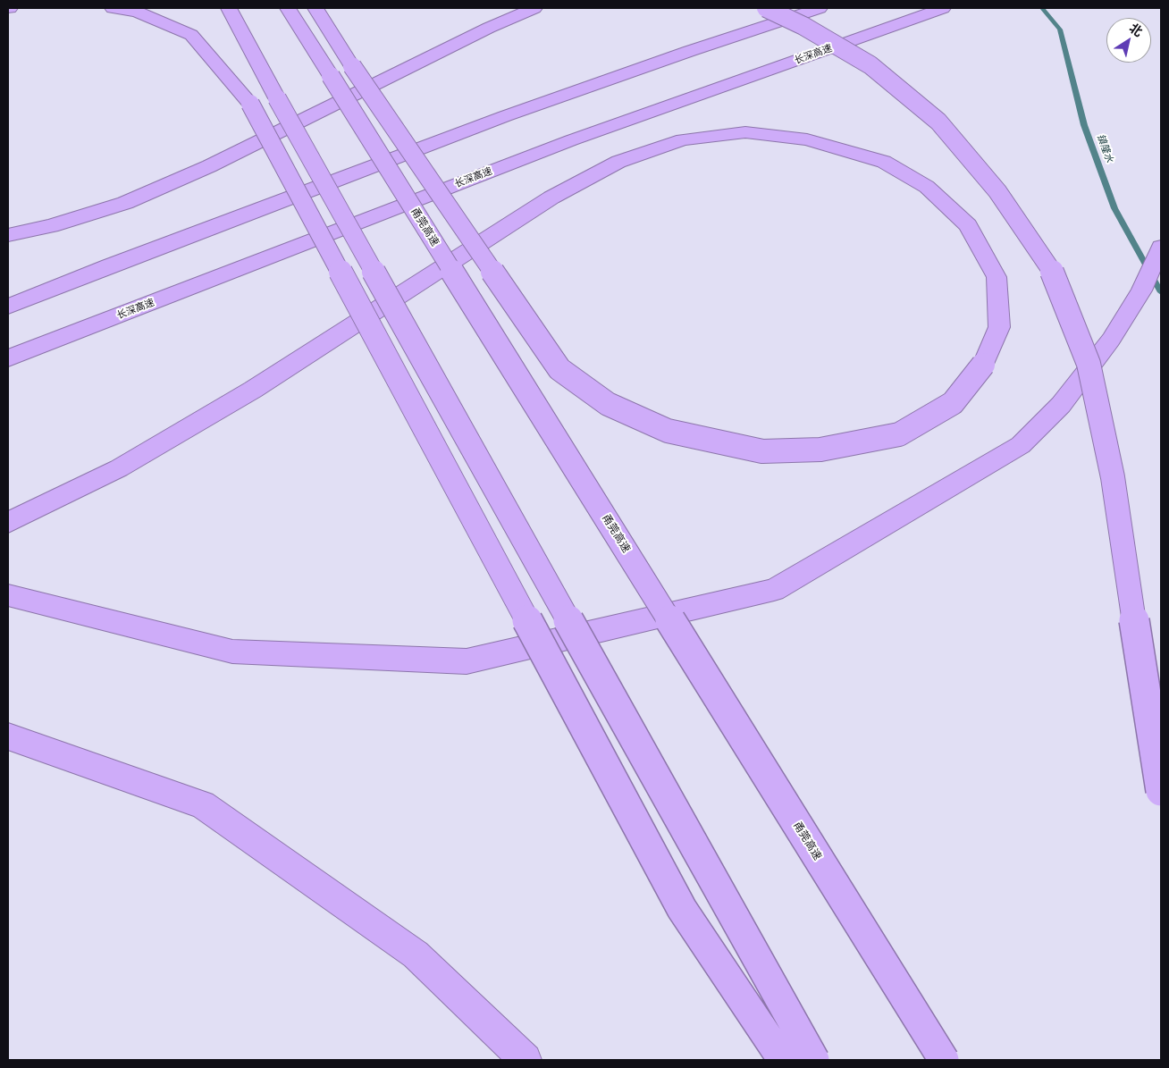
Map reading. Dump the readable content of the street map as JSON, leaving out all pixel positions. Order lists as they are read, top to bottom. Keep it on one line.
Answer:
{"streets":{"highway":["长深高速","甬莞高速"]},"water":["镇隆水"],"north":"top right"}
